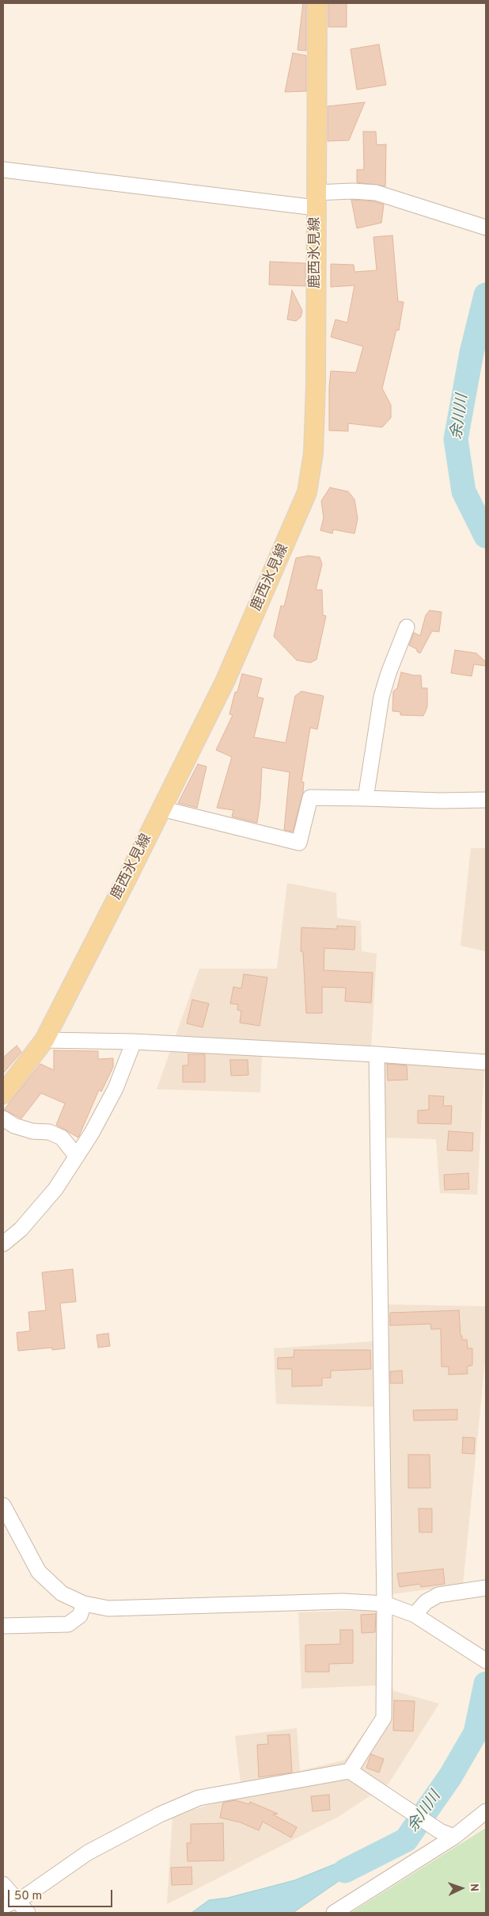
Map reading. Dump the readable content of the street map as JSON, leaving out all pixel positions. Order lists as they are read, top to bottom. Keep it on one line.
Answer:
{"streets":{"main road":["鹿西氷見線"]},"water":["余川川"],"scale_bar":"50 m","north":"right"}
